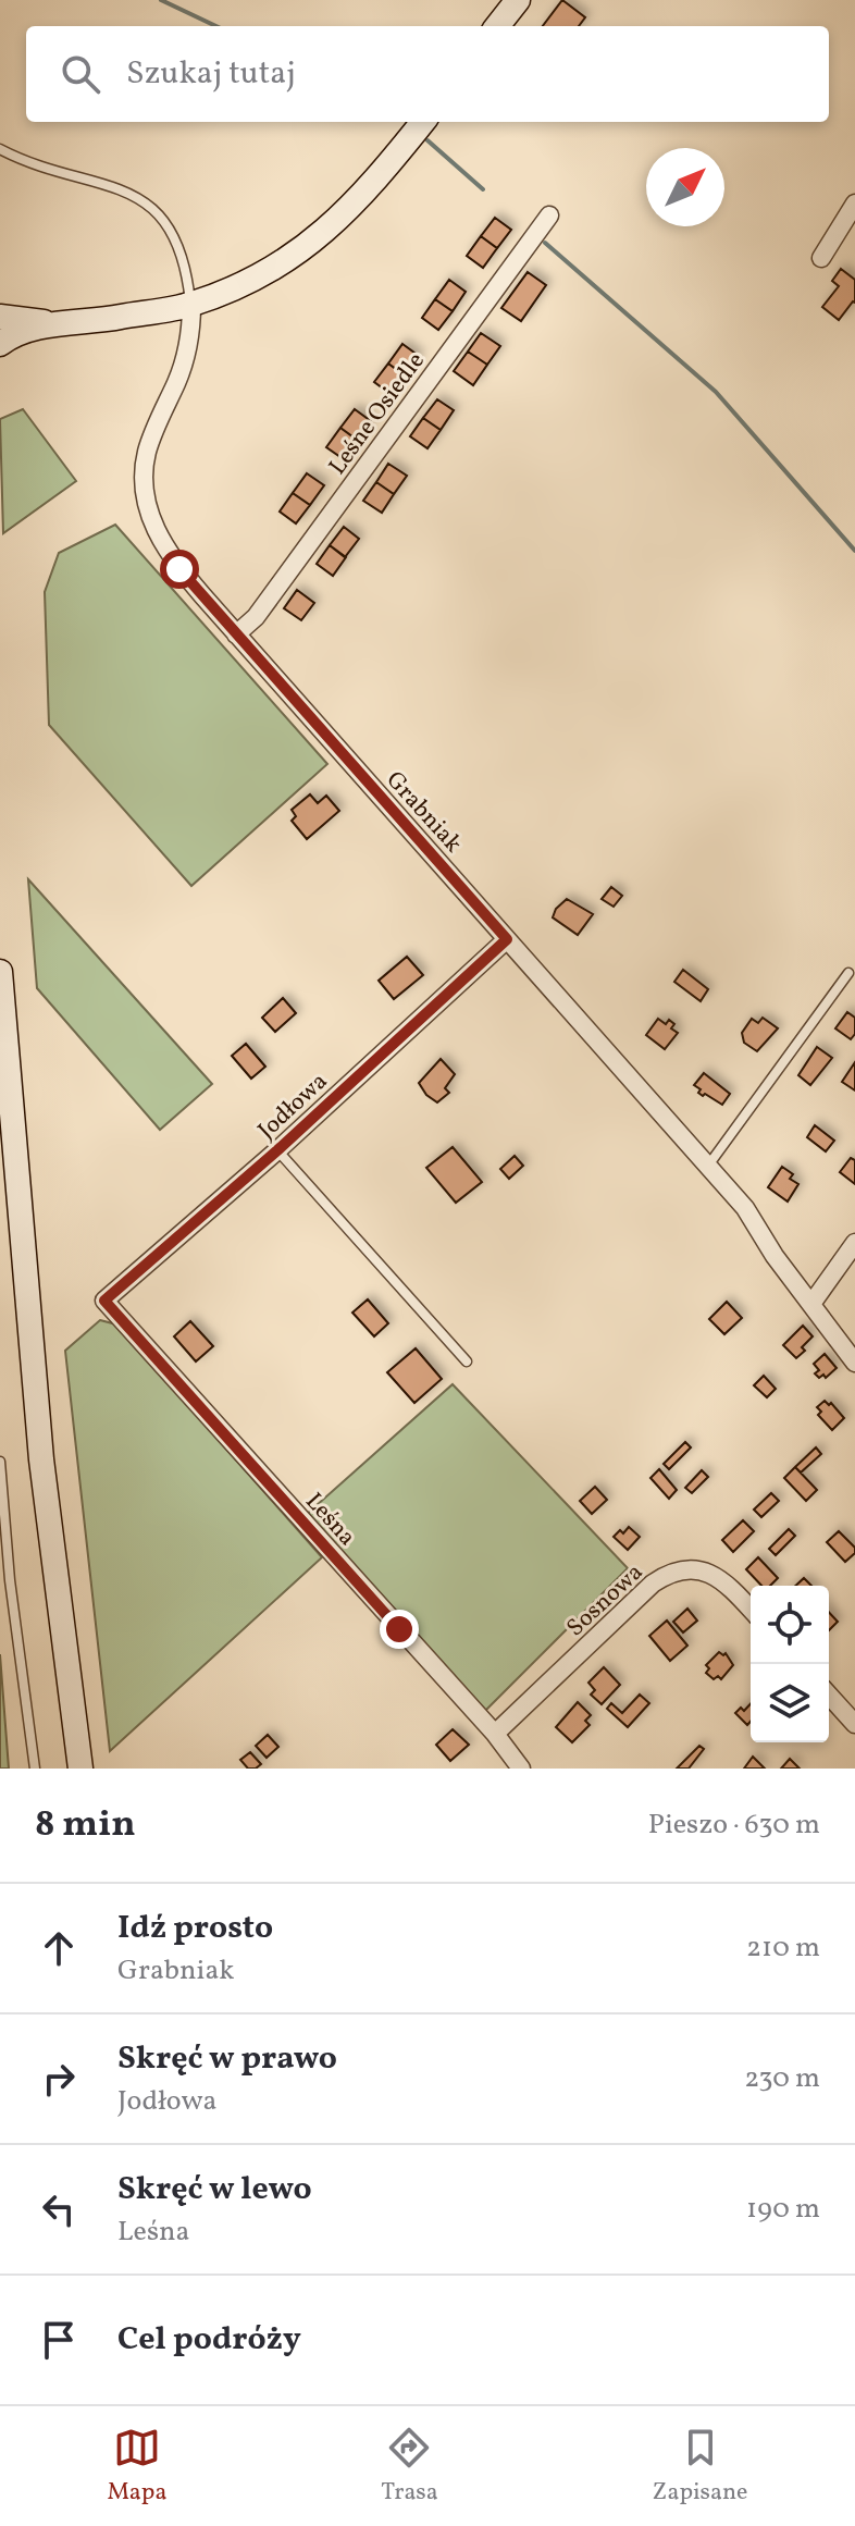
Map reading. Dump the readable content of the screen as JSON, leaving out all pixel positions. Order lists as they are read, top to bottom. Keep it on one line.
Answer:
{"streets":{"street":["Leśne Osiedle","Grabniak","Jodłowa","Leśna","Sosnowa"]},"crossings":[["Leśne Osiedle","Grabniak"],["Grabniak","Jodłowa"],["Jodłowa","Leśna"],["Leśna","Sosnowa"]],"north":"top right","page":{"search":"Szukaj tutaj","heading":["8 min","Pieszo · 630 m"],"list":[["Idź prosto","Grabniak","210 m"],["Skręć w prawo","Jodłowa","230 m"],["Skręć w lewo","Leśna","190 m"],"Cel podróży"],"nav":["Mapa","Trasa","Zapisane"]}}
